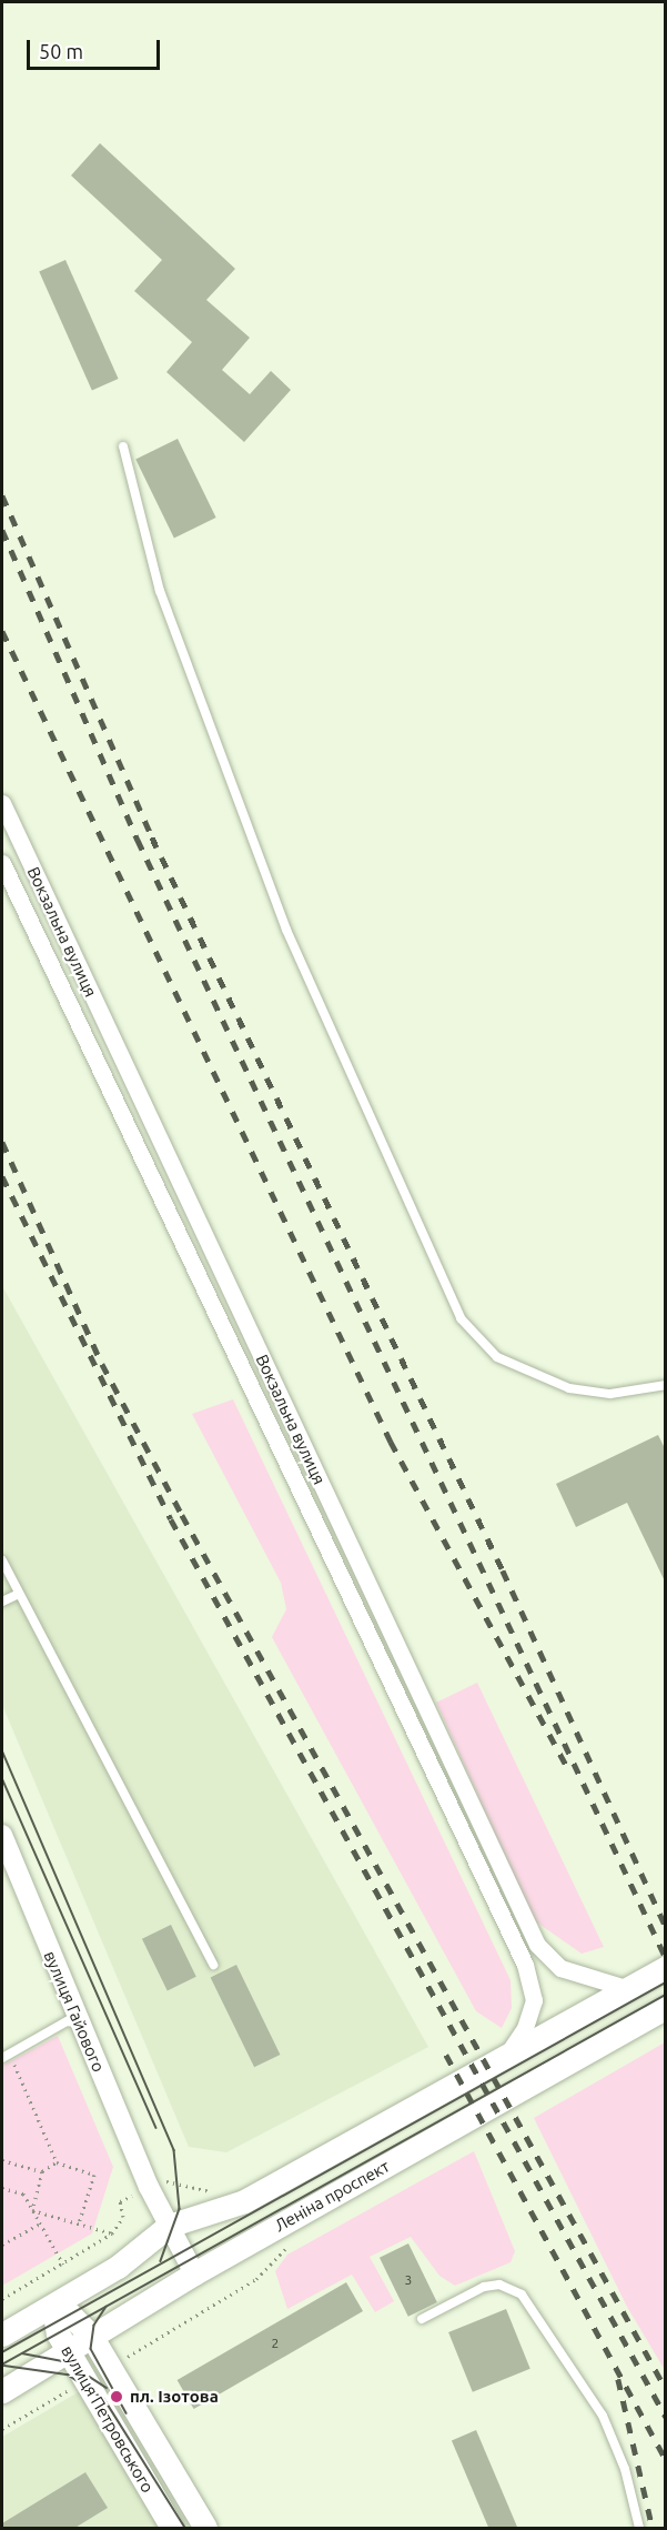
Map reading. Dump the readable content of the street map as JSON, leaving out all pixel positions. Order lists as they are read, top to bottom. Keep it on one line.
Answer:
{"streets":{"main road":["Леніна проспект","вулиця Петровського"],"street":["Вокзальна вулиця","вулиця Гайового"]},"crossings":[["Леніна проспект","вулиця Петровського"]],"places":["пл. Ізотова"],"house_numbers":["3","2"],"scale_bar":"50 m"}
